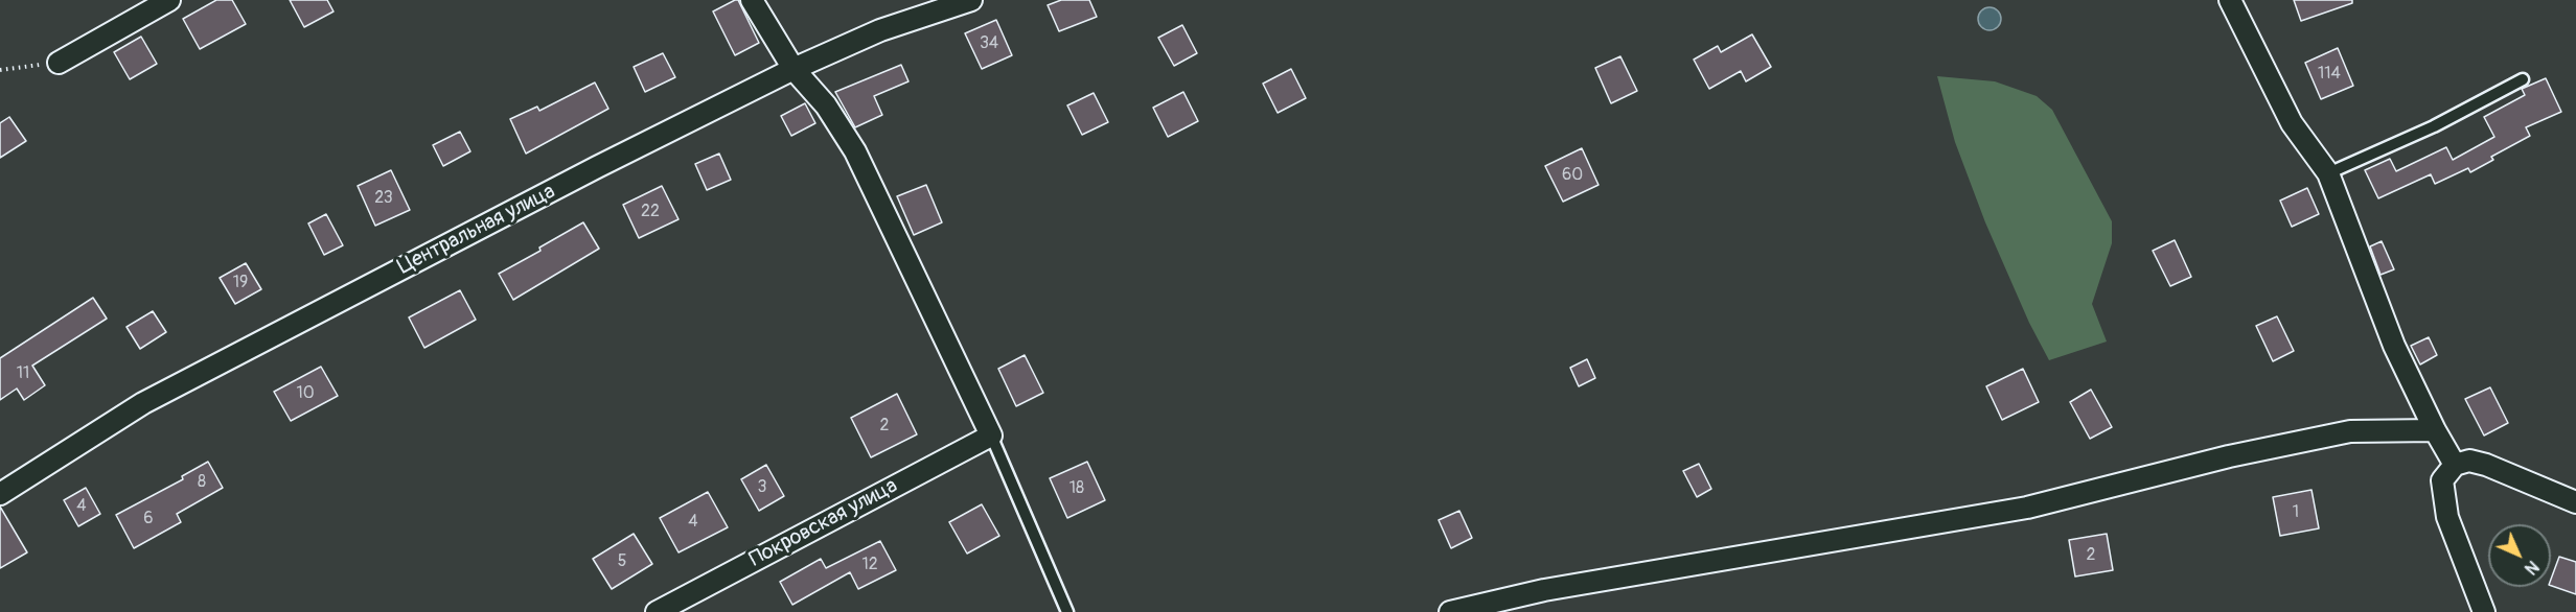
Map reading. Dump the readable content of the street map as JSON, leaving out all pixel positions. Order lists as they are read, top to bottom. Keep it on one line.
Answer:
{"streets":{"street":["Центральная улица","Покровская улица"]},"house_numbers":["34","114","60","23","22","19","11","10","2","8","3","18","4","1","6","4","2","5","12"],"north":"bottom right"}
